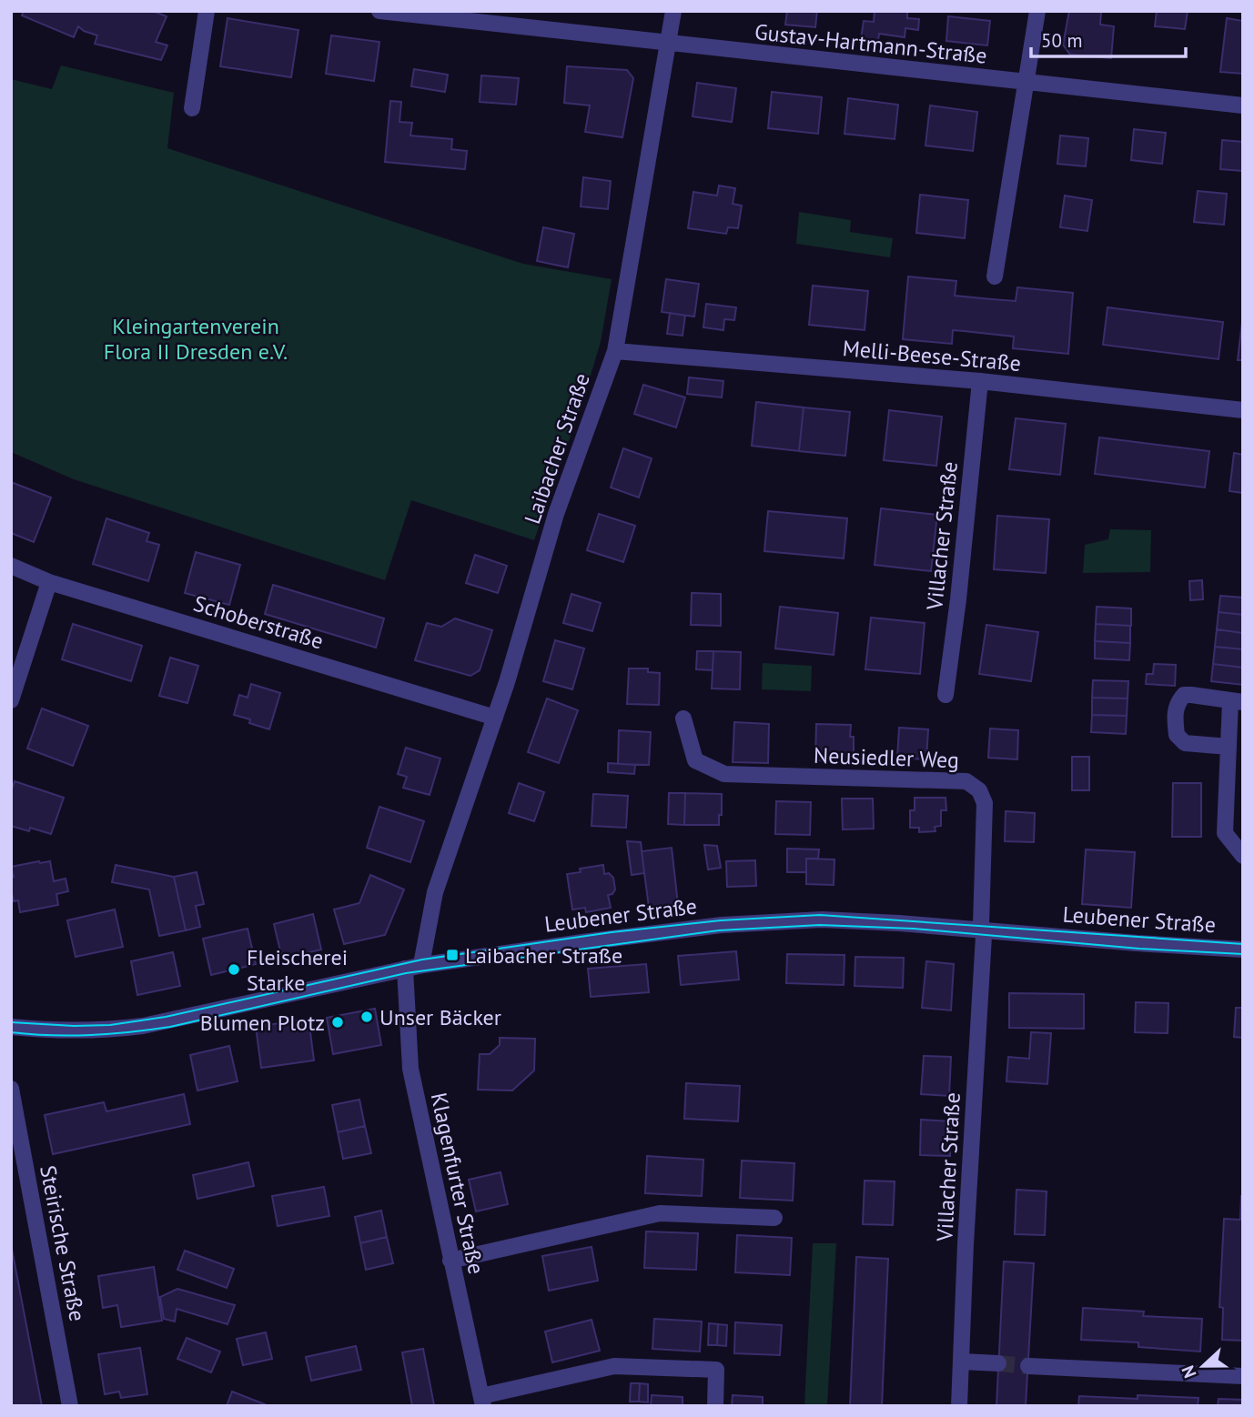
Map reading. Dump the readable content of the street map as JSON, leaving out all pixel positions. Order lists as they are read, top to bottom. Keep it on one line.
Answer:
{"streets":{"street":["Gustav-Hartmann-Straße","Melli-Beese-Straße","Laibacher Straße","Villacher Straße","Schoberstraße","Neusiedler Weg","Leubener Straße","Klagenfurter Straße","Steirische Straße"]},"crossings":[["Gustav-Hartmann-Straße","Laibacher Straße"],["Melli-Beese-Straße","Laibacher Straße"],["Melli-Beese-Straße","Villacher Straße"],["Laibacher Straße","Schoberstraße"],["Laibacher Straße","Leubener Straße"],["Villacher Straße","Neusiedler Weg"],["Villacher Straße","Leubener Straße"],["Neusiedler Weg","Leubener Straße"],["Leubener Straße","Klagenfurter Straße"]],"parks":["Kleingartenverein Flora II Dresden e.V."],"places":{"transit":["Laibacher Straße"],"other":["Fleischerei Starke","Unser Bäcker","Blumen Plotz"]},"scale_bar":"50 m","north":"left"}
